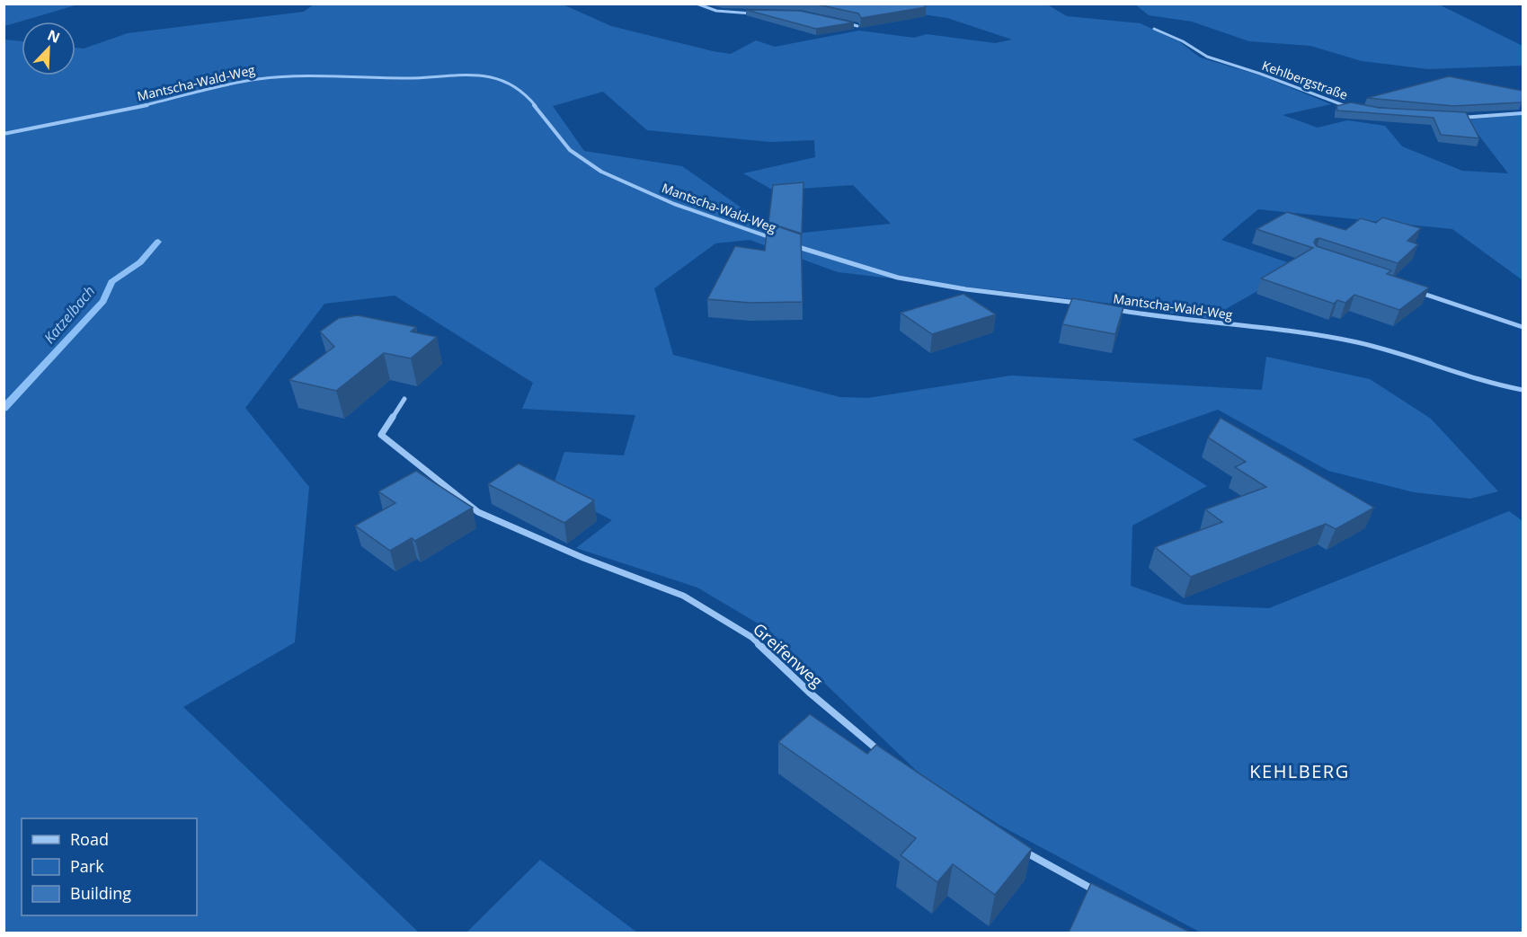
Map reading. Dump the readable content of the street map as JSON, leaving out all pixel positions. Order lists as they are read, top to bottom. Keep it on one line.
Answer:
{"streets":{"street":["Kehlbergstraße","Mantscha-Wald-Weg","Greifenweg"]},"districts":["KEHLBERG"],"water":["Katzelbach"],"legend":["Road","Park","Building"],"north":"top right"}
